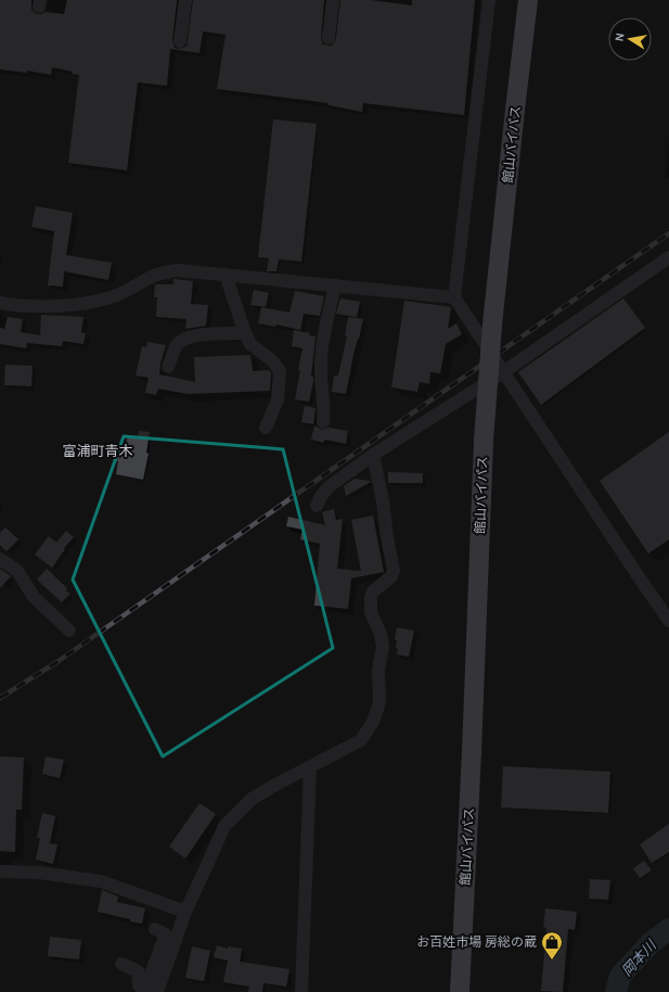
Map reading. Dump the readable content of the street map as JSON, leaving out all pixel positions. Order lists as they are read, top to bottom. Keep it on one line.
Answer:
{"streets":{"highway":["館山バイパス"]},"districts":["富浦町青木"],"water":["岡本川"],"places":{"shop":["お百姓市場 房総の蔵"]},"north":"left"}
